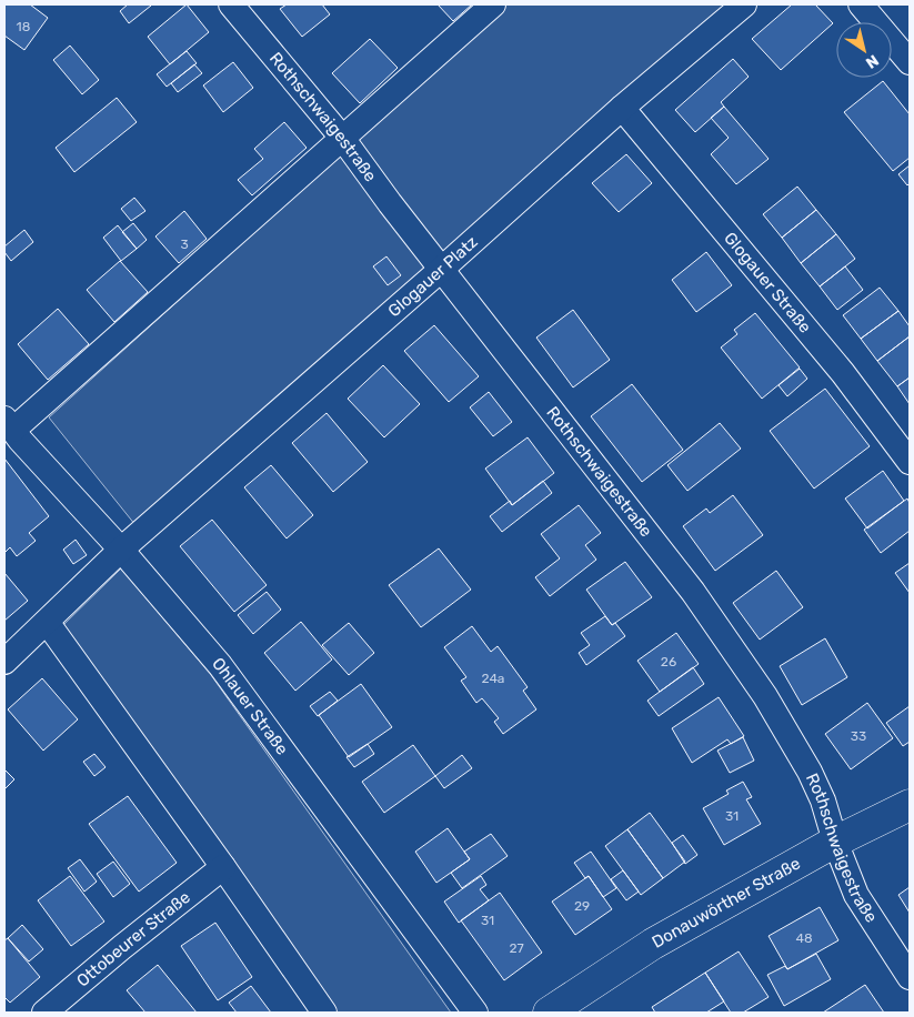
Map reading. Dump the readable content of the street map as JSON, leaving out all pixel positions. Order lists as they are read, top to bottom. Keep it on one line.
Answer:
{"streets":{"street":["Rothschwaigestraße","Glogauer Platz","Glogauer Straße","Ohlauer Straße","Donauwörther Straße","Ottobeurer Straße"]},"crossings":[["Rothschwaigestraße","Glogauer Platz"],["Rothschwaigestraße","Donauwörther Straße"],["Glogauer Platz","Glogauer Straße"],["Glogauer Platz","Ohlauer Straße"]],"house_numbers":["18","3","26","24a","33","31","29","31","48","27"],"north":"bottom right"}
